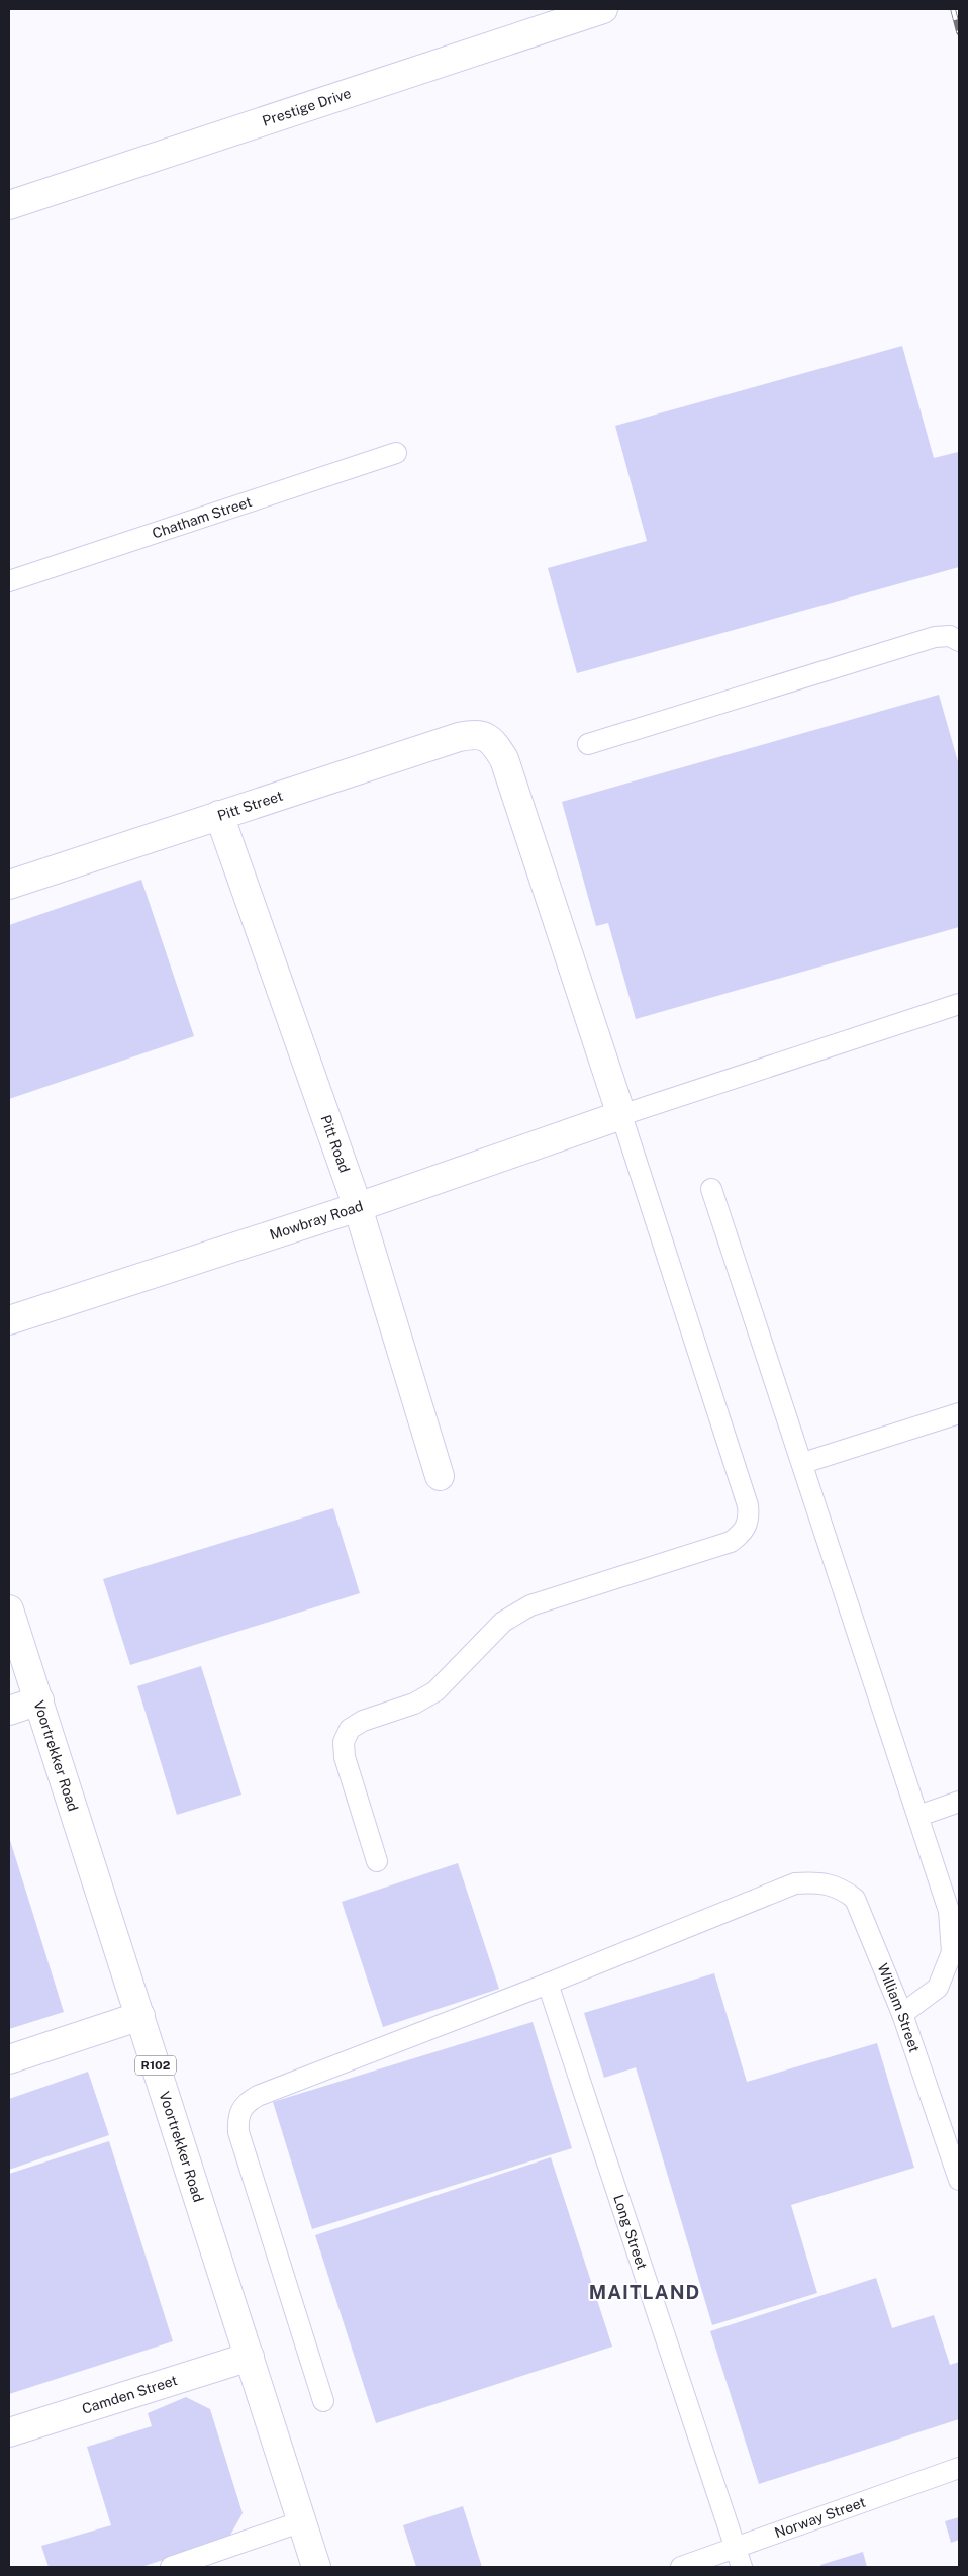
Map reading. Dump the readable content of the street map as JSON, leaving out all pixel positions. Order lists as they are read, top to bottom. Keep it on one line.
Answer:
{"streets":{"street":["Prestige Drive","Pitt Street","Pitt Road","Mowbray Road","Voortrekker Road","R102","Camden Street"],"lane":["Chatham Street","William Street","Long Street","Norway Street"]},"crossings":[["Pitt Street","Pitt Road"],["Pitt Street","Mowbray Road"],["Pitt Road","Mowbray Road"],["Voortrekker Road","Camden Street"],["William Street","Long Street"],["Long Street","Norway Street"]],"districts":["MAITLAND"]}
